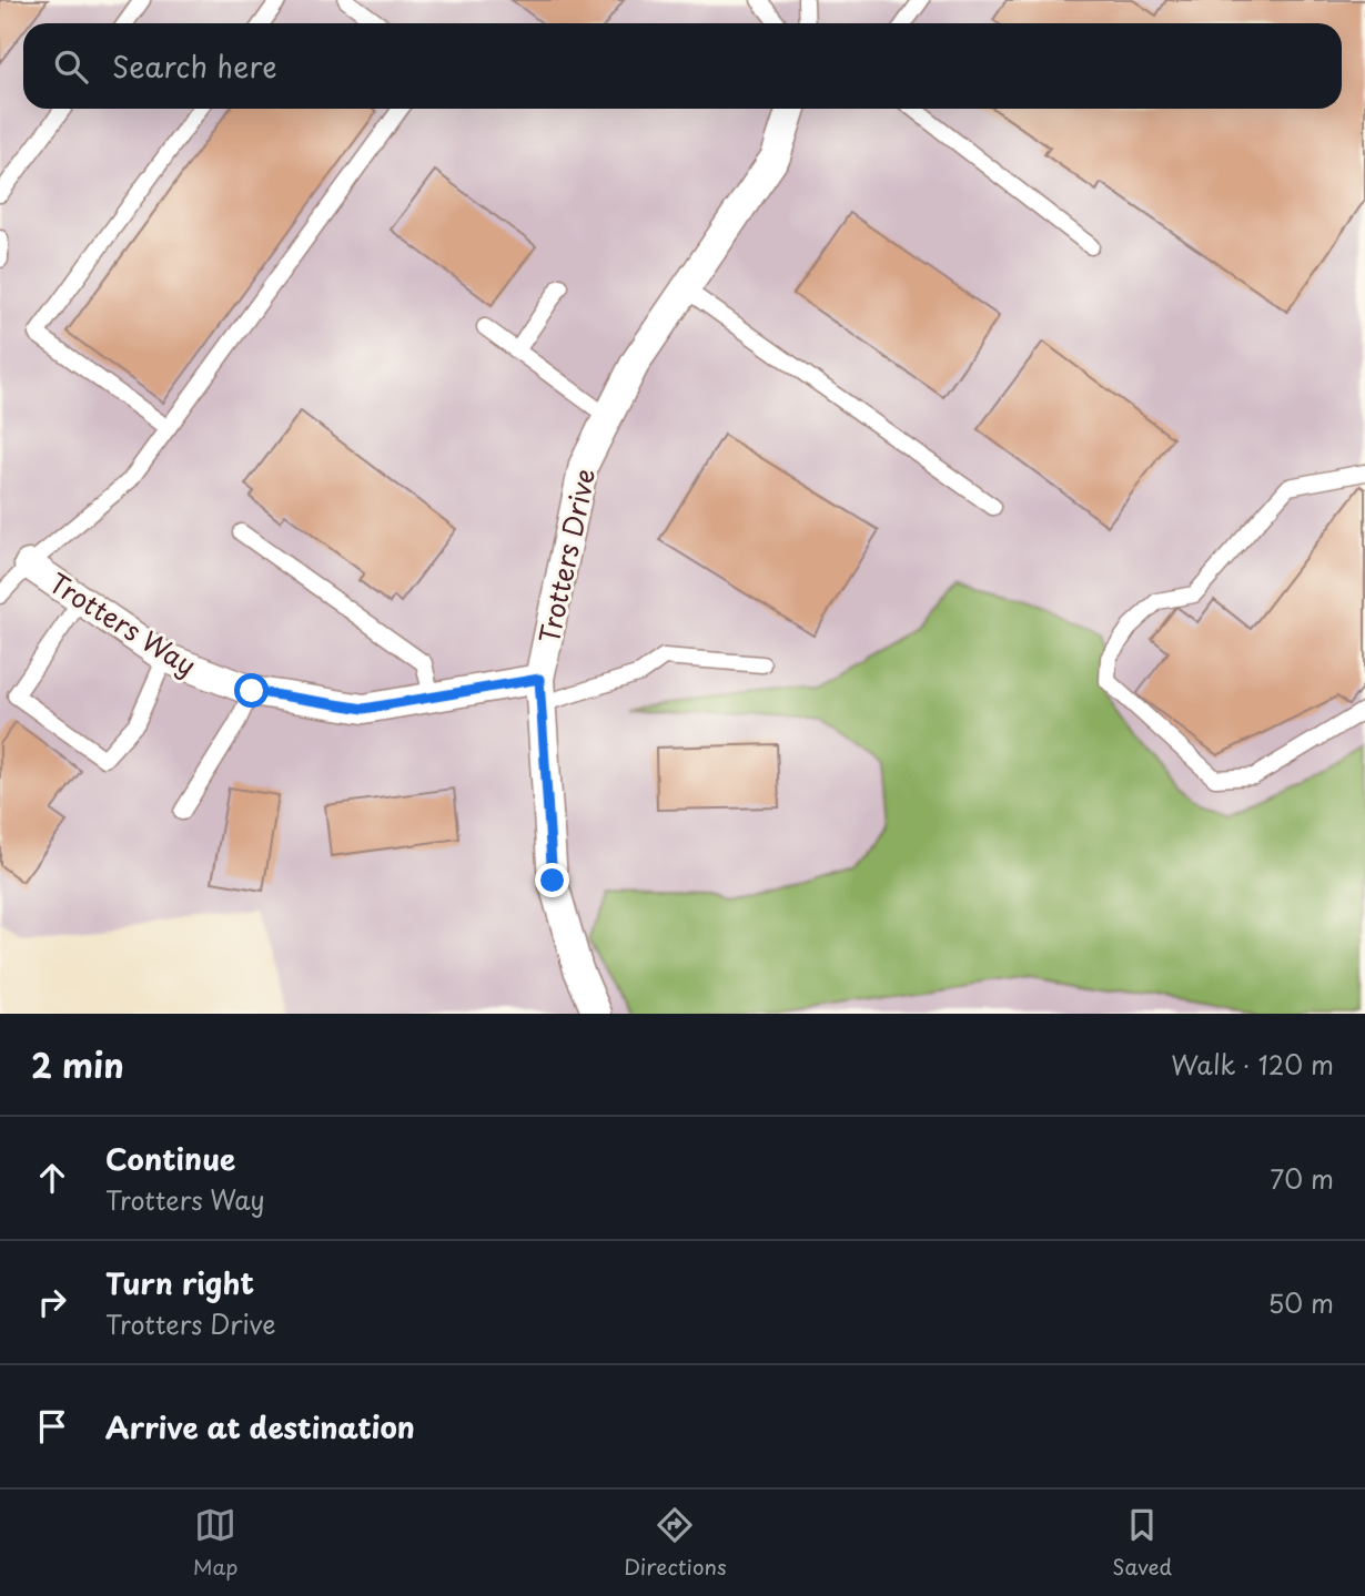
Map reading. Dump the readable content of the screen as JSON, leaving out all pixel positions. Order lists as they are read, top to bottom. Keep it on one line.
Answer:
{"streets":{"street":["Trotters Drive","Trotters Way"]},"crossings":[["Trotters Drive","Trotters Way"]],"page":{"search":"Search here","heading":["2 min","Walk · 120 m"],"list":[["Continue","Trotters Way","70 m"],["Turn right","Trotters Drive","50 m"],"Arrive at destination"],"nav":["Map","Directions","Saved"]}}
